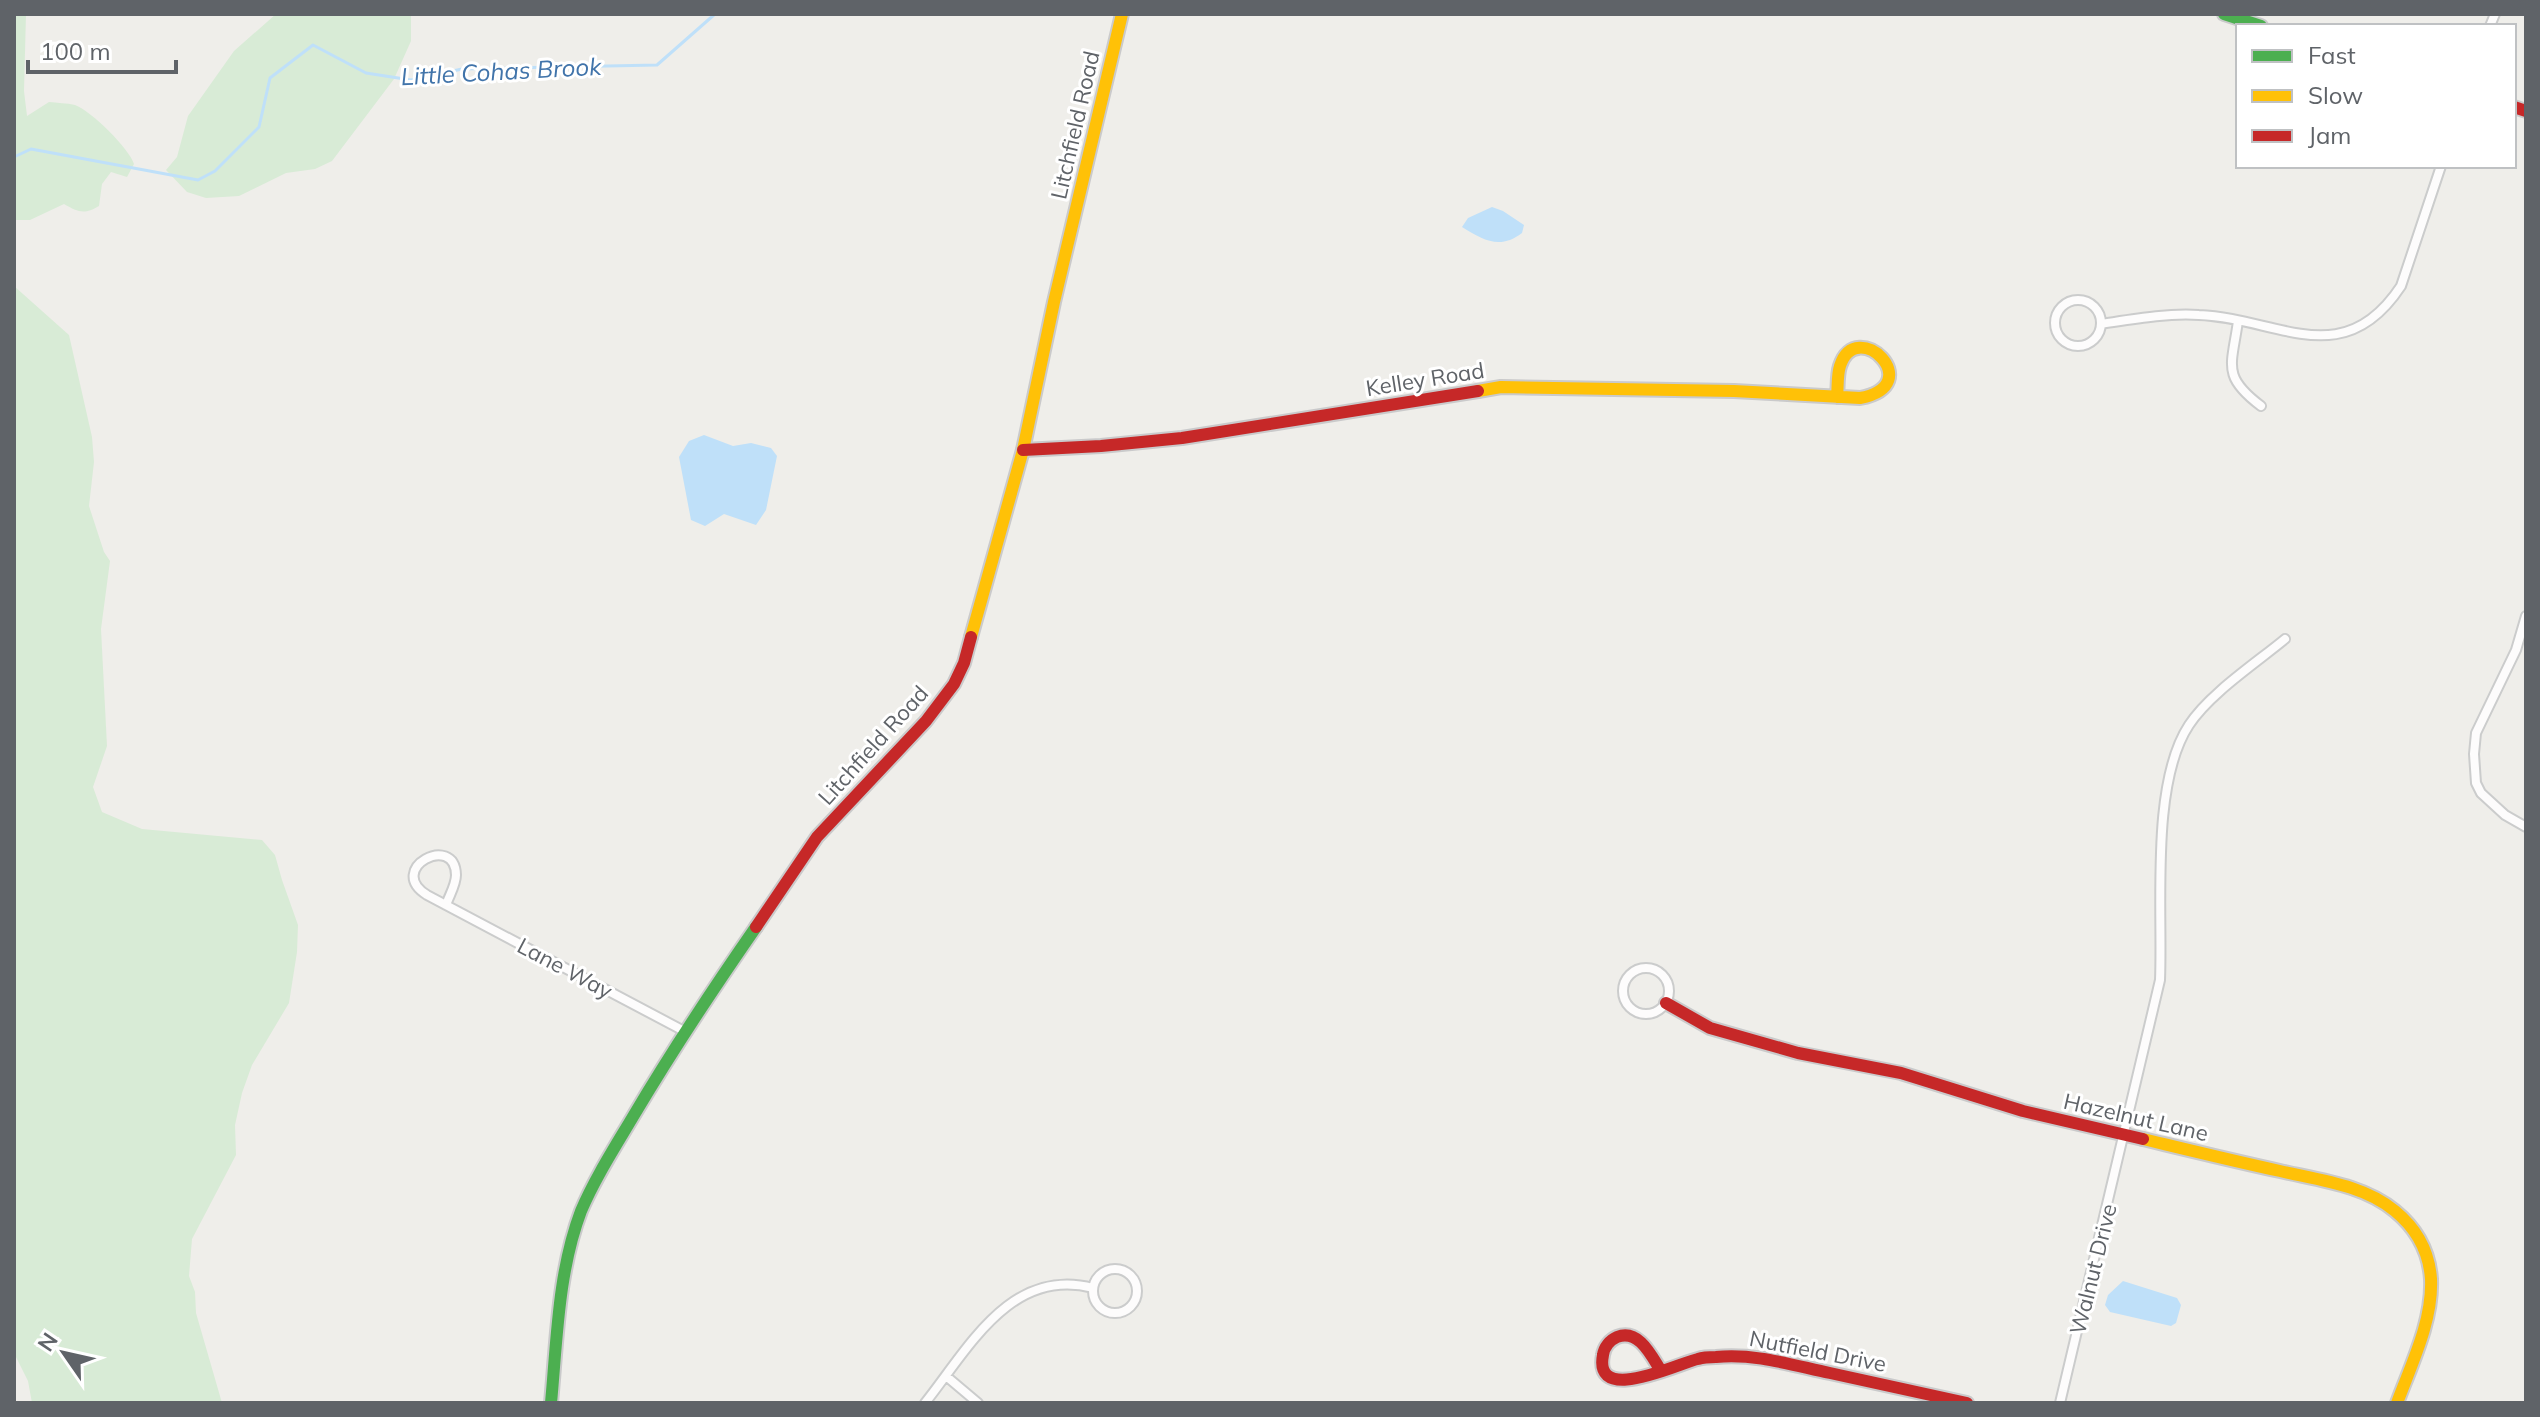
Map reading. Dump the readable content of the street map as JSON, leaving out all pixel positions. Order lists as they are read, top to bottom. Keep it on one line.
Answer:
{"streets":{"street":["Litchfield Road","Kelley Road","Lane Way","Hazelnut Lane","Walnut Drive","Nutfield Drive"]},"crossings":[["Litchfield Road","Kelley Road"],["Litchfield Road","Lane Way"],["Hazelnut Lane","Walnut Drive"]],"water":["Little Cohas Brook"],"legend":["Fast","Slow","Jam"],"scale_bar":"100 m","north":"top left"}
